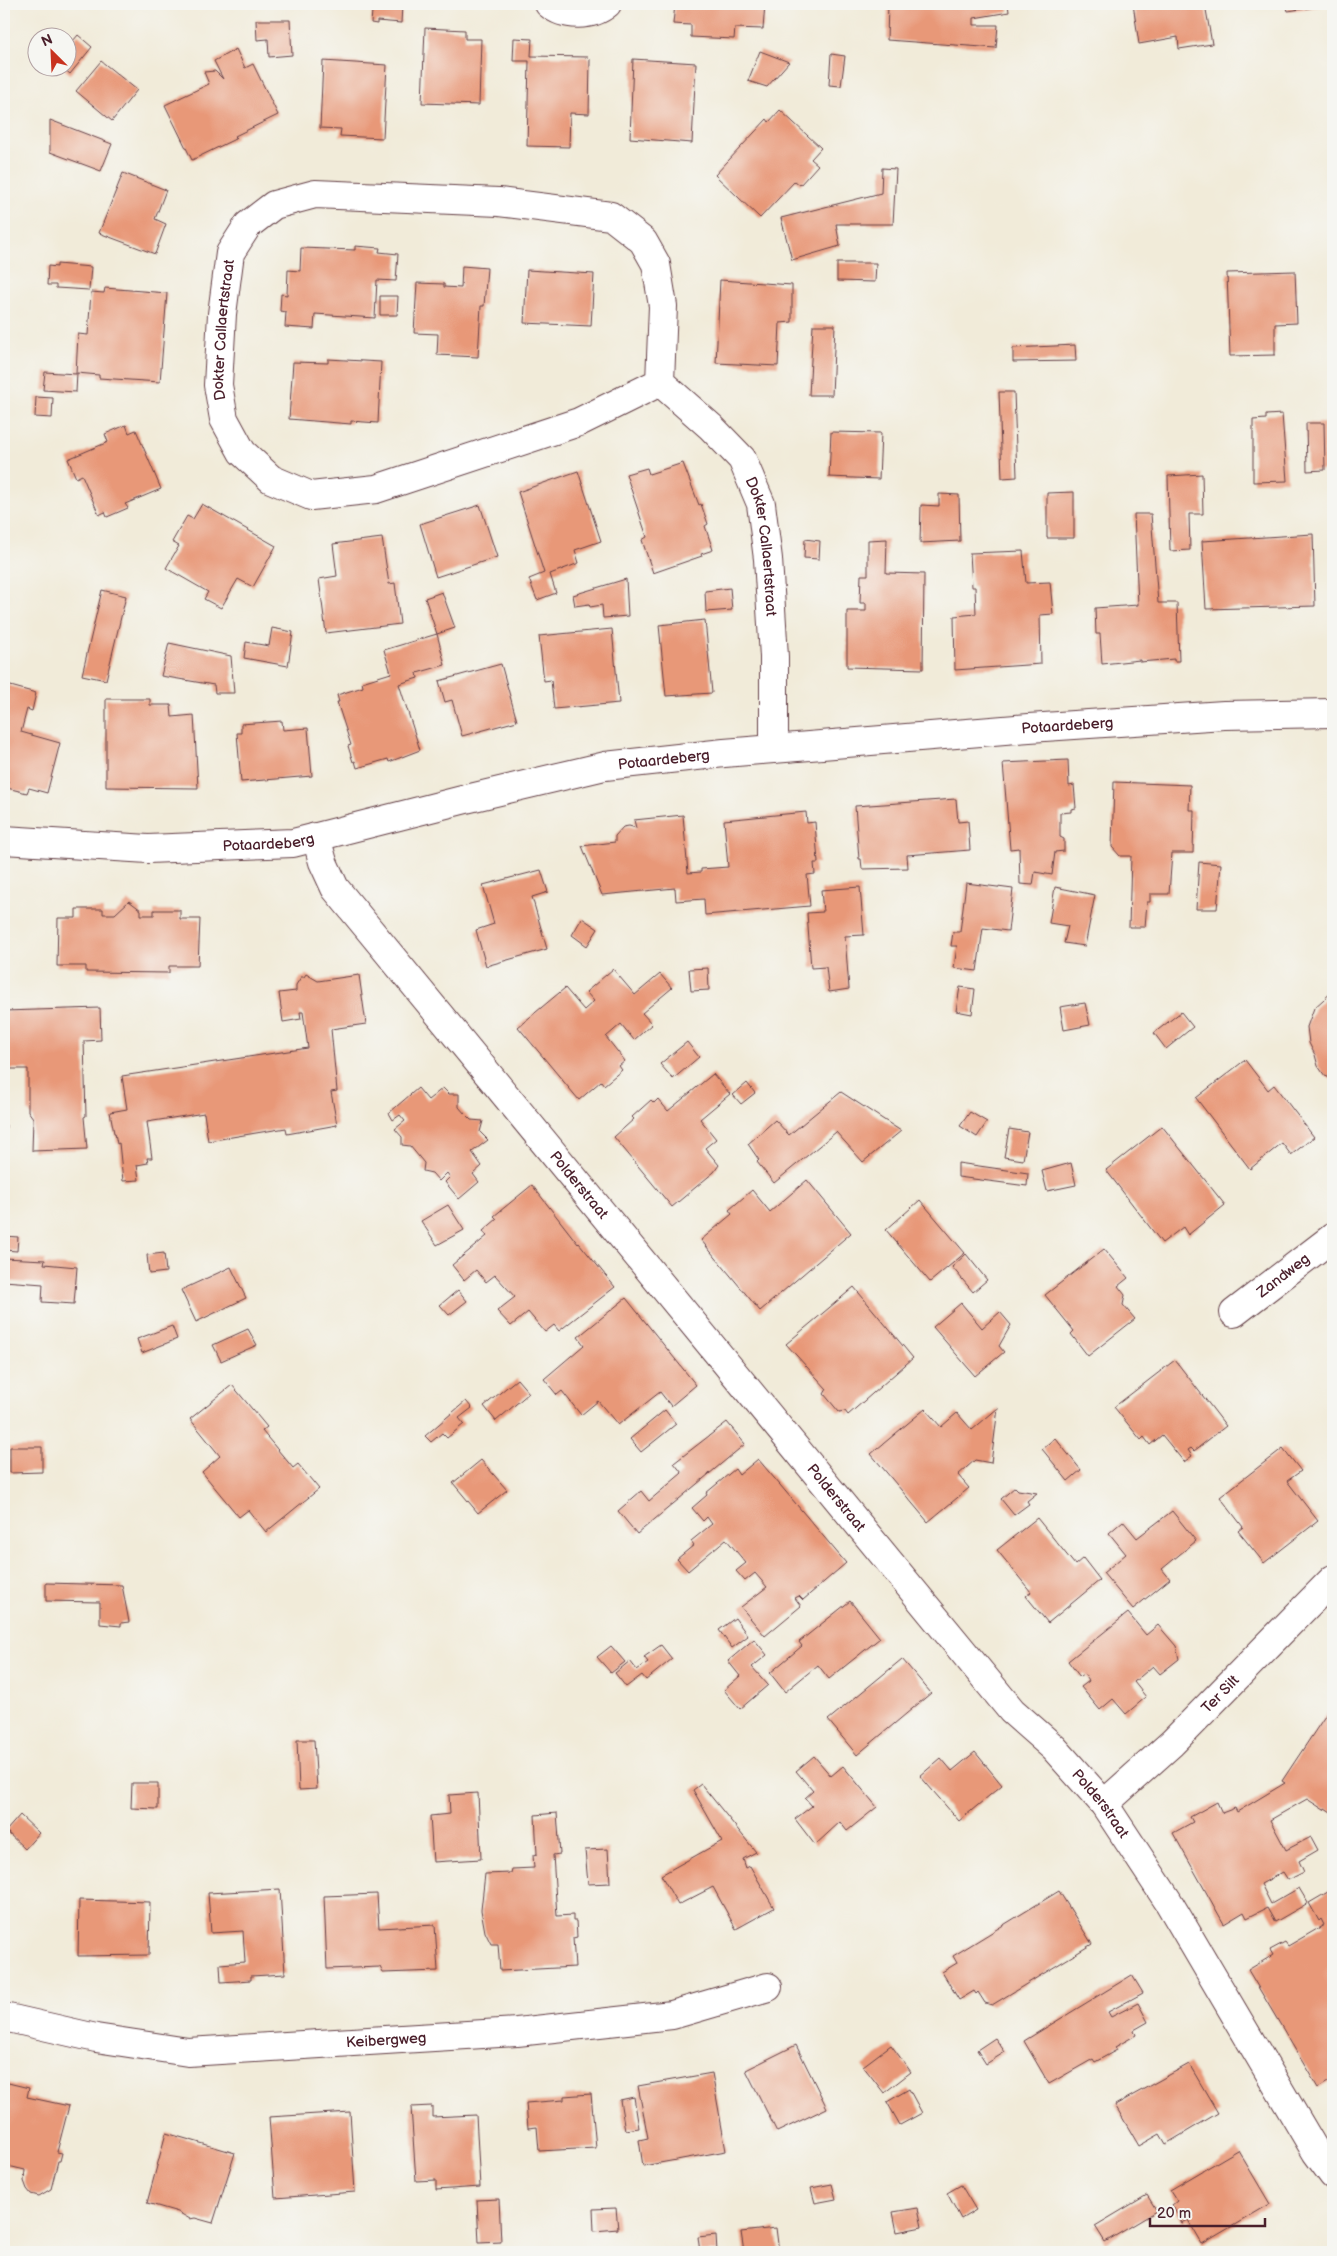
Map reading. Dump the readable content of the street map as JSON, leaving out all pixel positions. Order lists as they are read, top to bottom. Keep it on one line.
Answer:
{"streets":{"street":["Dokter Callaertstraat","Potaardeberg","Polderstraat","Zandweg","Ter Silt","Keibergweg"]},"crossings":[["Dokter Callaertstraat","Potaardeberg"],["Potaardeberg","Polderstraat"],["Polderstraat","Ter Silt"]],"scale_bar":"20 m","north":"top left"}
